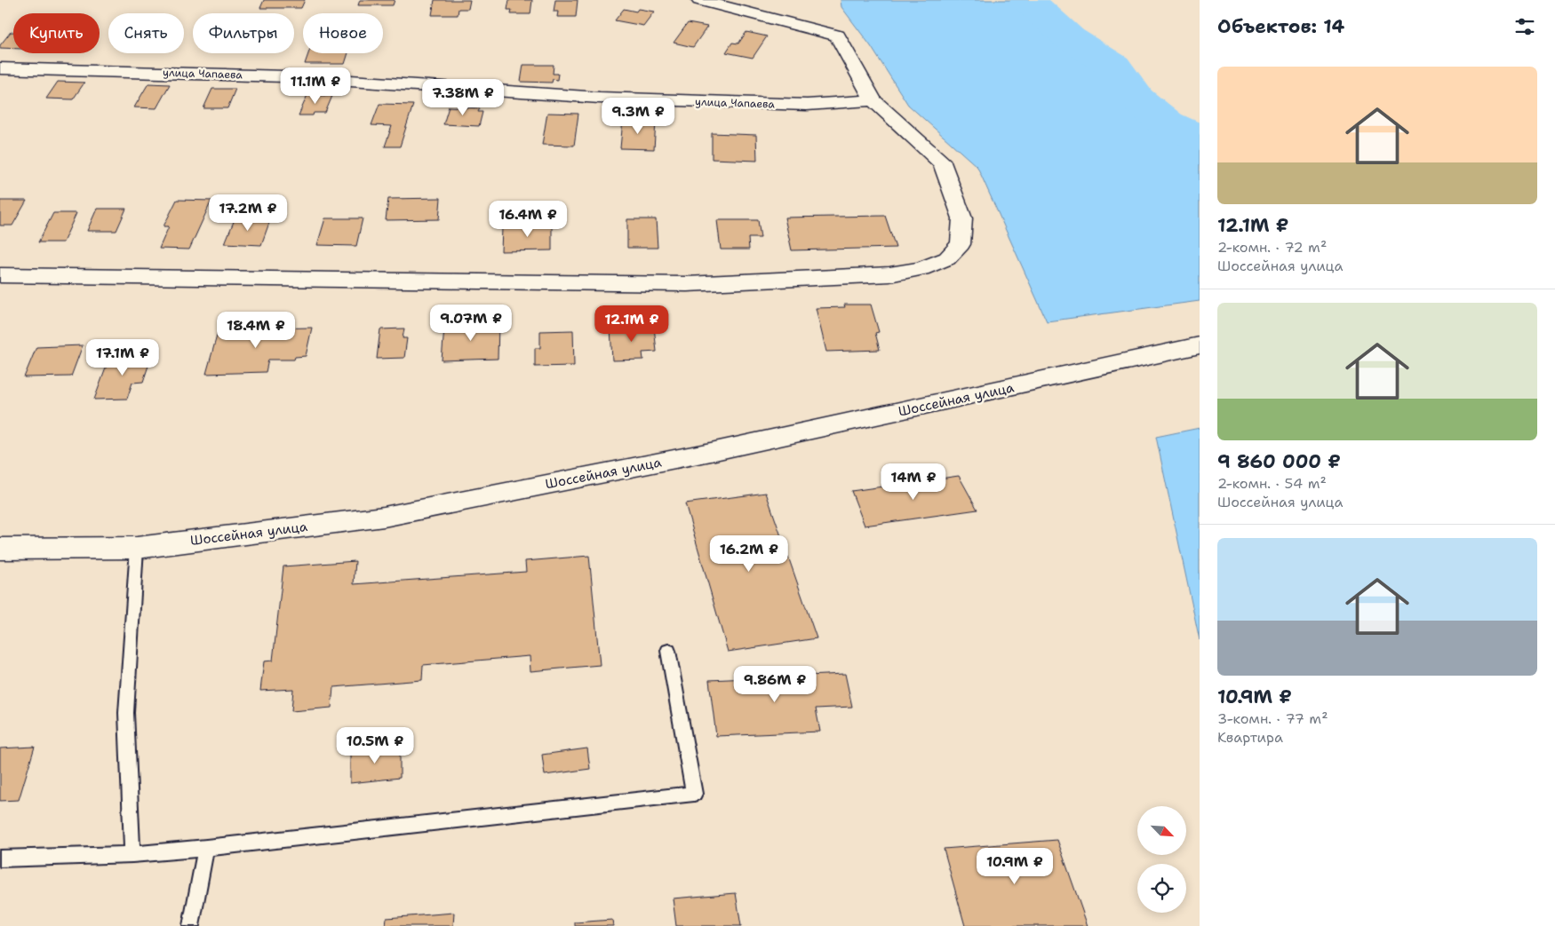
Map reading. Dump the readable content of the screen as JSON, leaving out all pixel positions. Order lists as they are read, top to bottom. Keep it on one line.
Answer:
{"streets":{"street":["улица Чапаева","Шоссейная улица"]},"north":"bottom right","page":{"heading":"Объектов: 14","chip":["Купить","Снять","Фильтры","Новое"],"list":[{"name":"12.1M ₽","note":"2-комн. · 72 m² · Шоссейная улица"},{"name":"9 860 000 ₽","note":"2-комн. · 54 m² · Шоссейная улица"},{"name":"10.9M ₽","note":"3-комн. · 77 m² · Квартира"}],"price":["11.1M ₽","7.38M ₽","9.3M ₽","17.2M ₽","16.4M ₽","9.07M ₽","12.1M ₽","18.4M ₽","17.1M ₽","14M ₽","16.2M ₽","9.86M ₽","10.5M ₽","10.9M ₽"]}}
